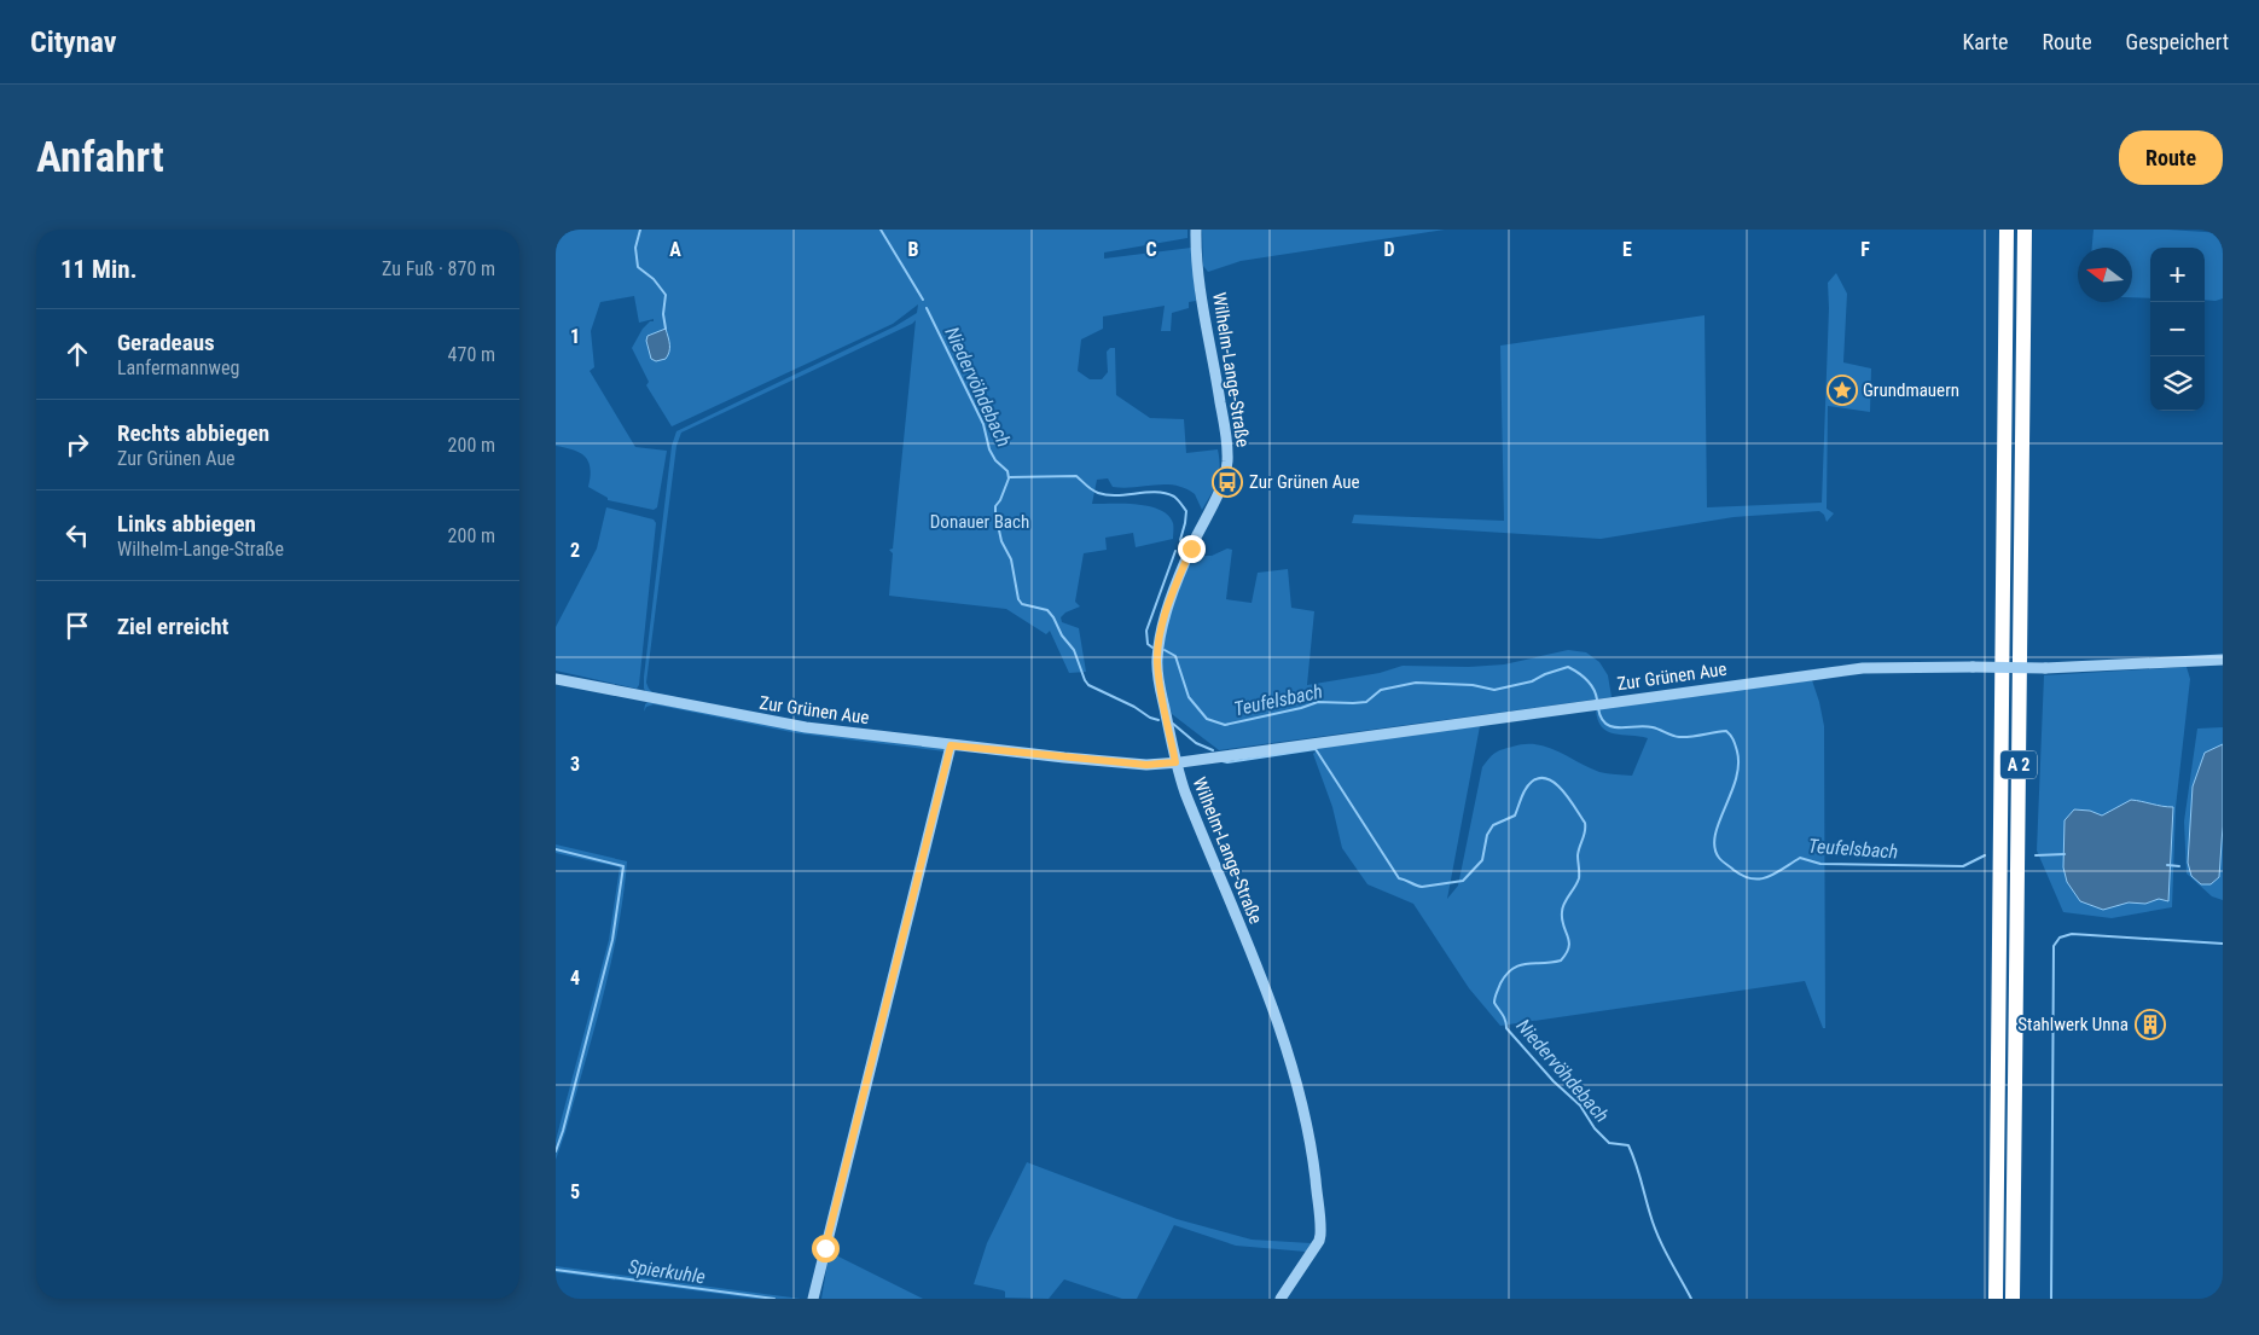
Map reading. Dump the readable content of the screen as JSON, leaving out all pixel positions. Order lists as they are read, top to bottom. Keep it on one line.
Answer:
{"streets":{"highway":["A 2"],"street":["Wilhelm-Lange-Straße","Zur Grünen Aue"]},"crossings":[["Wilhelm-Lange-Straße","Zur Grünen Aue"]],"water":["Niedervöhdebach","Teufelsbach","Spierkuhle"],"parks":["Donauer Bach"],"places":{"place":["Grundmauern"],"bus stop":["Zur Grünen Aue"],"building":["Stahlwerk Unna"]},"north":"left","page":{"header":"Citynav","nav":["Karte","Route","Gespeichert"],"buttons":"Route","title":"Anfahrt","heading":["11 Min.","Zu Fuß · 870 m"],"map_buttons":["+","−"],"list":[["Geradeaus","Lanfermannweg","470 m"],["Rechts abbiegen","Zur Grünen Aue","200 m"],["Links abbiegen","Wilhelm-Lange-Straße","200 m"],"Ziel erreicht"]},"grid":{"columns":["A","B","C","D","E","F"],"rows":["1","2","3","4","5"]}}
